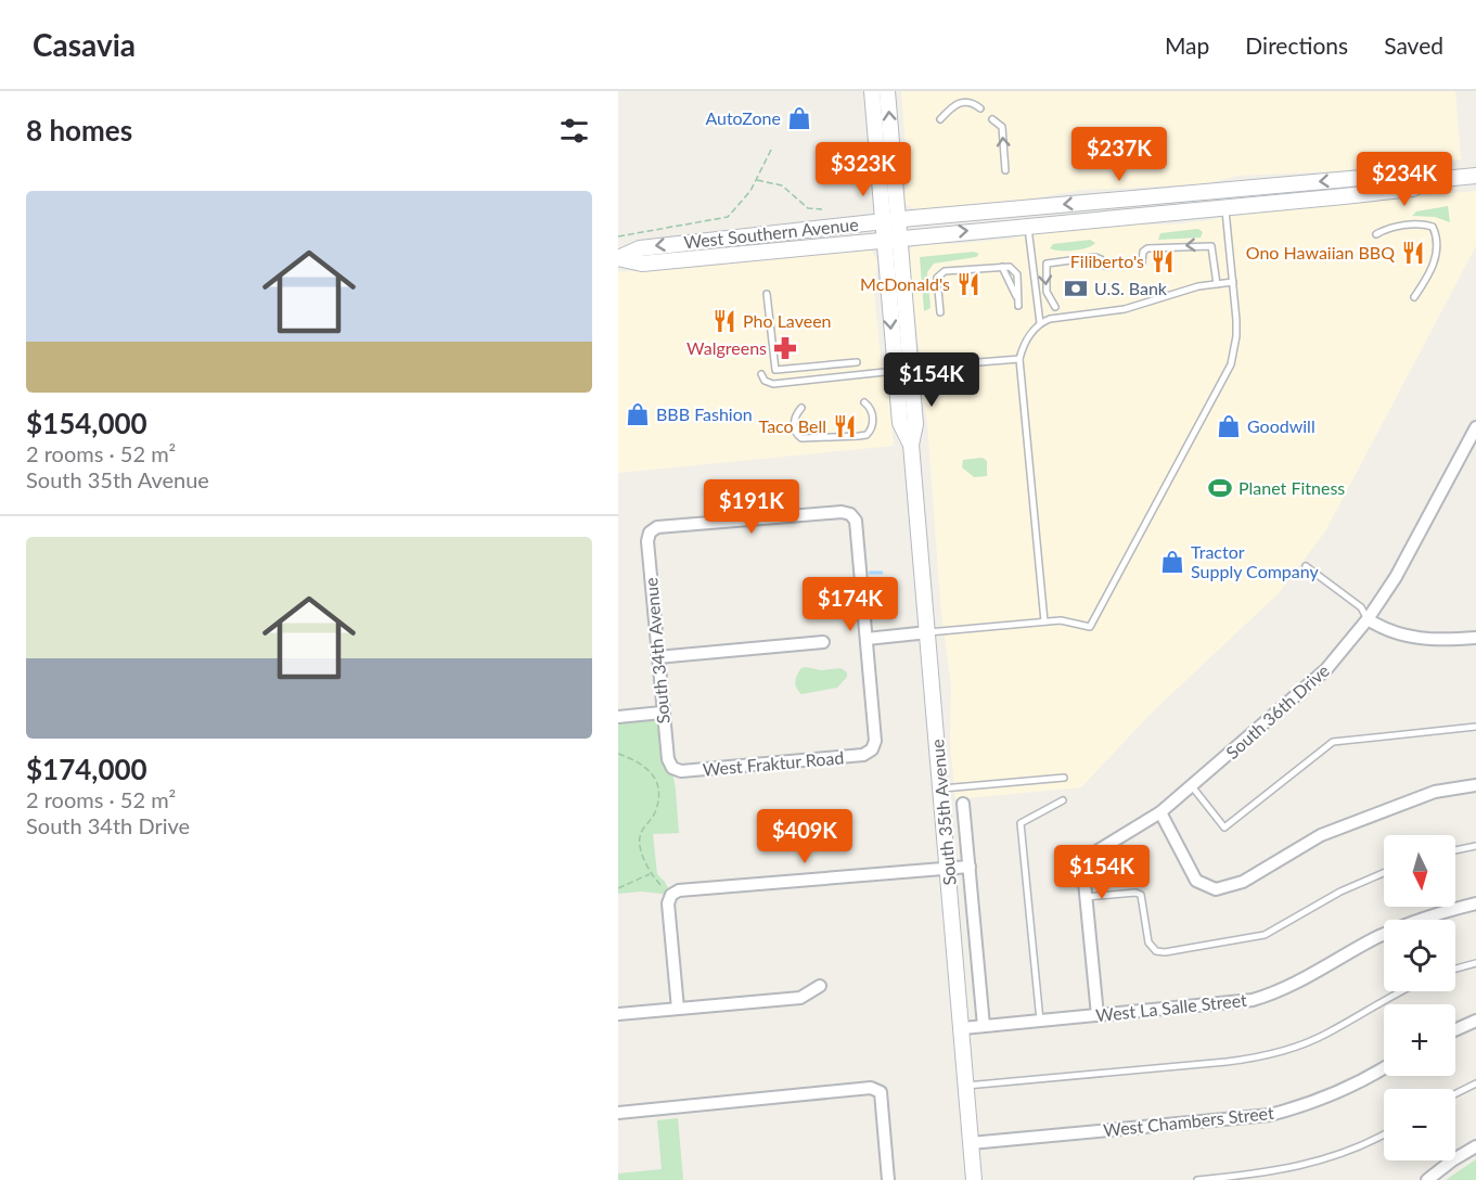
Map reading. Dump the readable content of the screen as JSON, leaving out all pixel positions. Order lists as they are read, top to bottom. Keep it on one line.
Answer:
{"streets":{"main road":["West Southern Avenue","South 35th Avenue"],"street":["South 34th Avenue","South 36th Drive","West Fraktur Road","West La Salle Street","West Chambers Street"]},"crossings":[["West Southern Avenue","South 35th Avenue"],["South 34th Avenue","West Fraktur Road"],["South 35th Avenue","West La Salle Street"],["South 35th Avenue","West Chambers Street"]],"places":{"shop":["AutoZone","BBB Fashion","Goodwill","Tractor Supply Company"],"restaurant":["Ono Hawaiian BBQ","Filiberto's","McDonald's","Pho Laveen","Taco Bell"],"bank":["U.S. Bank"],"pharmacy":["Walgreens"],"sports":["Planet Fitness"]},"north":"bottom","page":{"header":"Casavia","nav":["Map","Directions","Saved"],"heading":"8 homes","price":["$237K","$323K","$234K","$154K","$191K","$174K","$409K","$154K"],"list":[{"name":"$154,000","note":"2 rooms · 52 m² · South 35th Avenue"},{"name":"$174,000","note":"2 rooms · 52 m² · South 34th Drive"}],"map_buttons":["+","−"]}}
